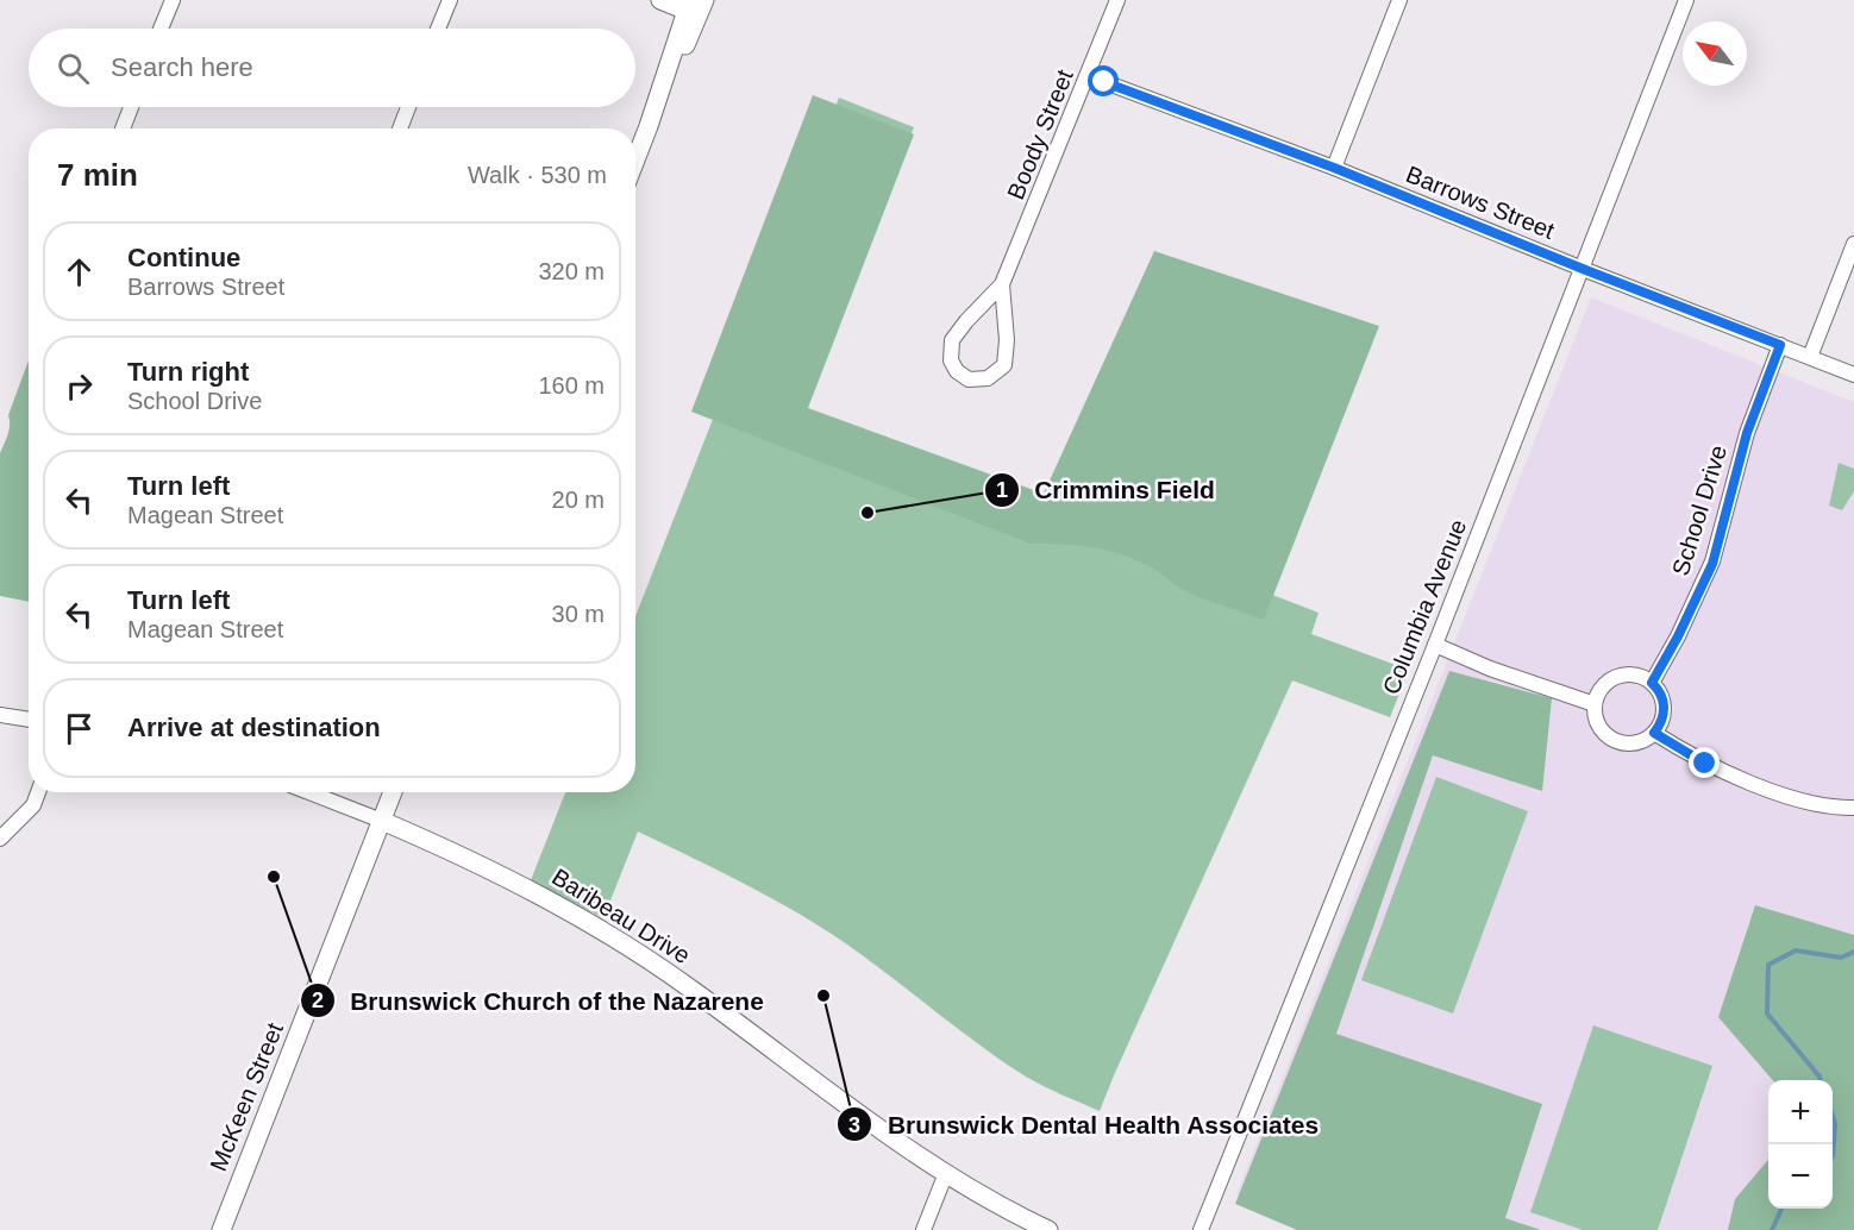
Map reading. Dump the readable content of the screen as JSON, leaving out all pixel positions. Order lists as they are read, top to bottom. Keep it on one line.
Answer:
{"streets":{"street":["Boody Street","Barrows Street","School Drive","Columbia Avenue","Baribeau Drive","McKeen Street"]},"crossings":[["Boody Street","Barrows Street"],["Barrows Street","School Drive"],["Barrows Street","Columbia Avenue"],["Baribeau Drive","McKeen Street"]],"places":["Crimmins Field","Brunswick Church of the Nazarene","Brunswick Dental Health Associates"],"north":"top left","page":{"search":"Search here","heading":["7 min","Walk · 530 m"],"list":[["Continue","Barrows Street","320 m"],["Turn right","School Drive","160 m"],["Turn left","Magean Street","20 m"],["Turn left","Magean Street","30 m"],"Arrive at destination"],"map_buttons":["+","−"]}}
